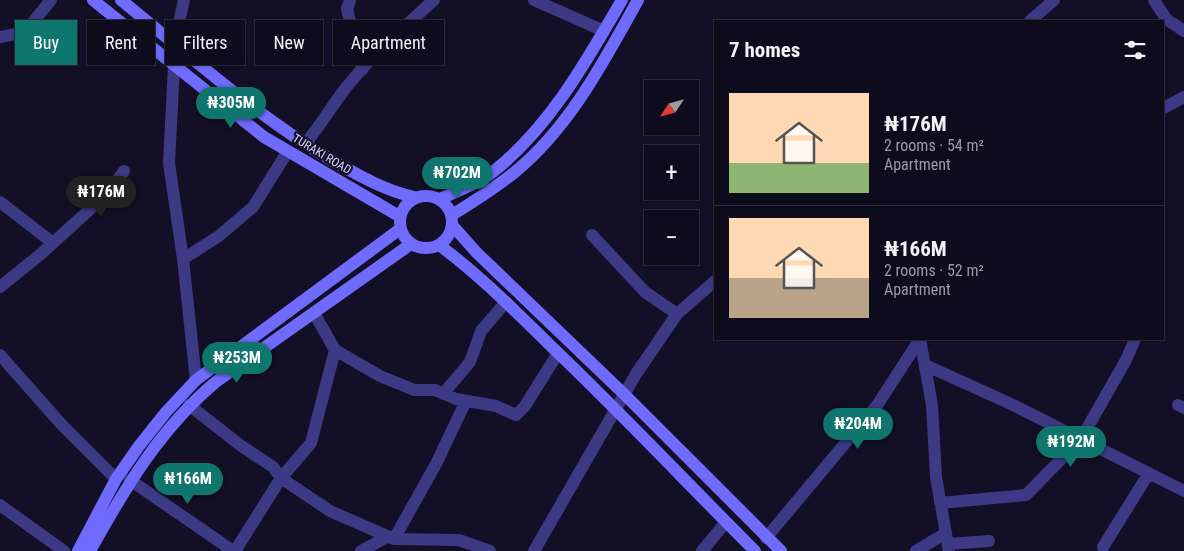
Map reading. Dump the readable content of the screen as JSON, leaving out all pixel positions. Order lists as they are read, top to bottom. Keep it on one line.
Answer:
{"streets":{"main road":["TURAKI ROAD"]},"north":"bottom left","page":{"chip":["Buy","Rent","Filters","New","Apartment"],"heading":"7 homes","map_buttons":["+","−"],"list":[{"name":"₦176M","note":"2 rooms · 54 m² · Apartment"},{"name":"₦166M","note":"2 rooms · 52 m² · Apartment"}],"price":["₦305M","₦702M","₦176M","₦253M","₦204M","₦192M","₦166M"]}}
